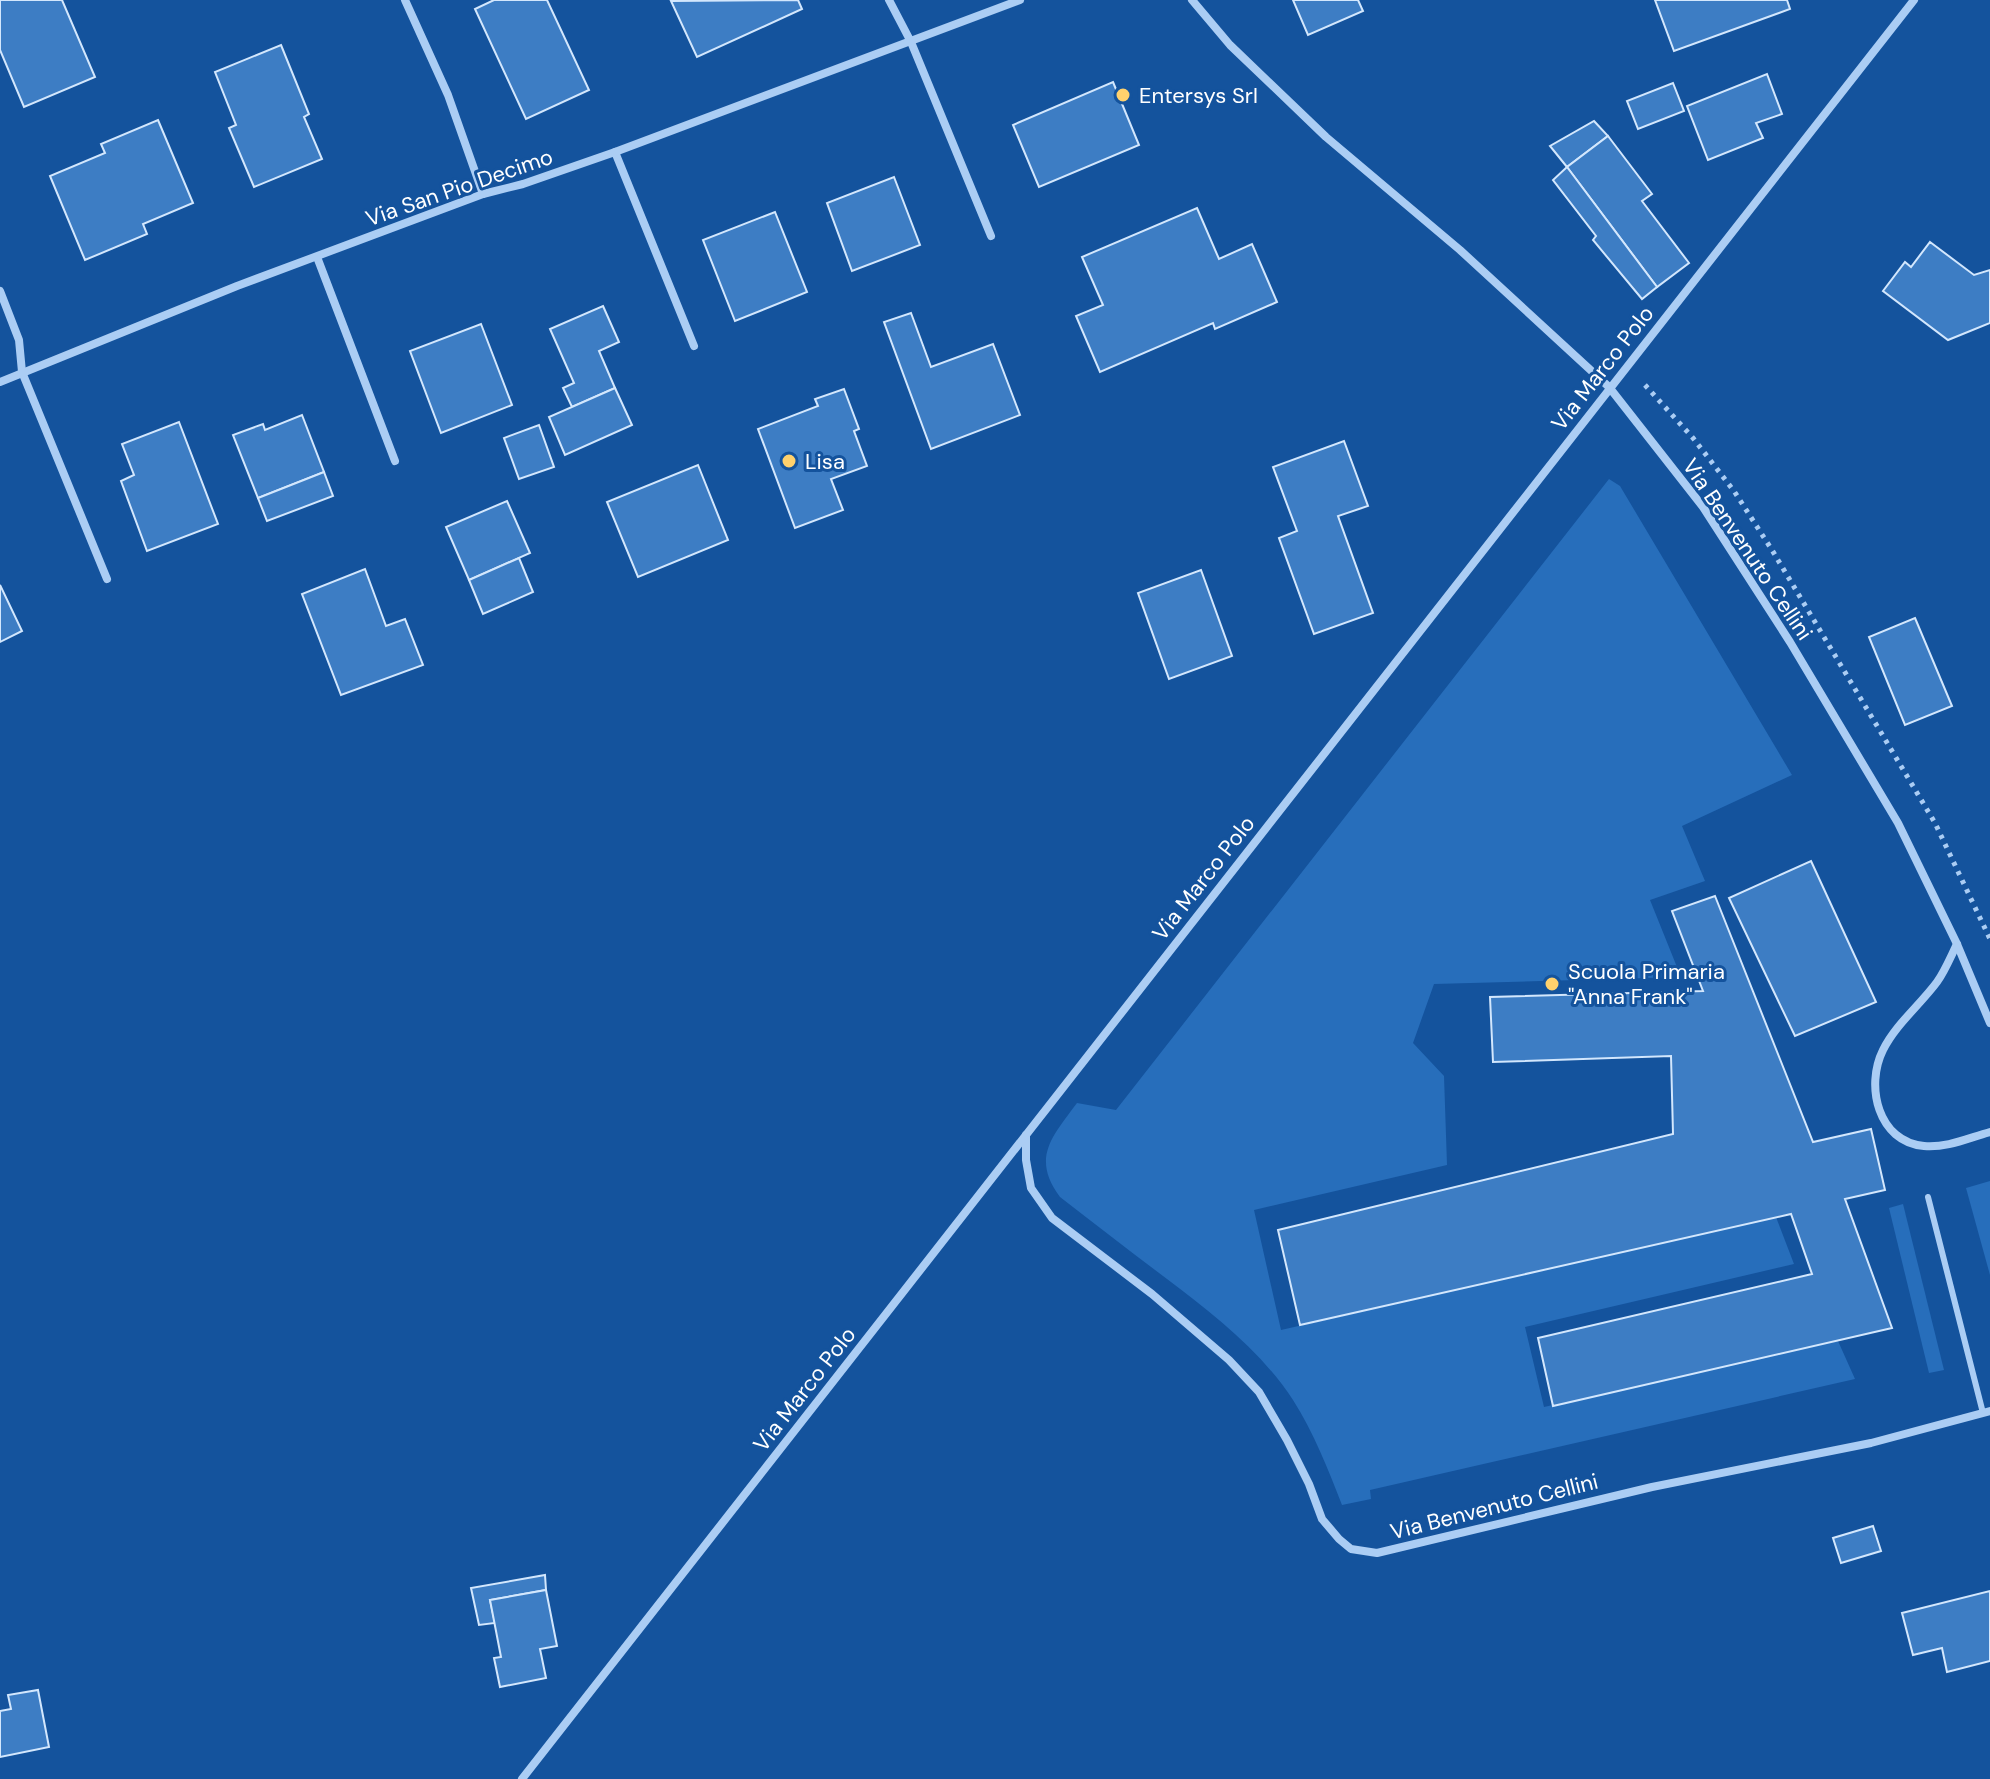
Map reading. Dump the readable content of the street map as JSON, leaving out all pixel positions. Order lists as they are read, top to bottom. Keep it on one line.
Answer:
{"streets":{"street":["Via San Pio Decimo","Via Marco Polo","Via Benvenuto Cellini"]},"crossings":[["Via Marco Polo","Via Benvenuto Cellini"]],"places":["Entersys Srl","Lisa","Scuola Primaria \"Anna Frank\""]}
